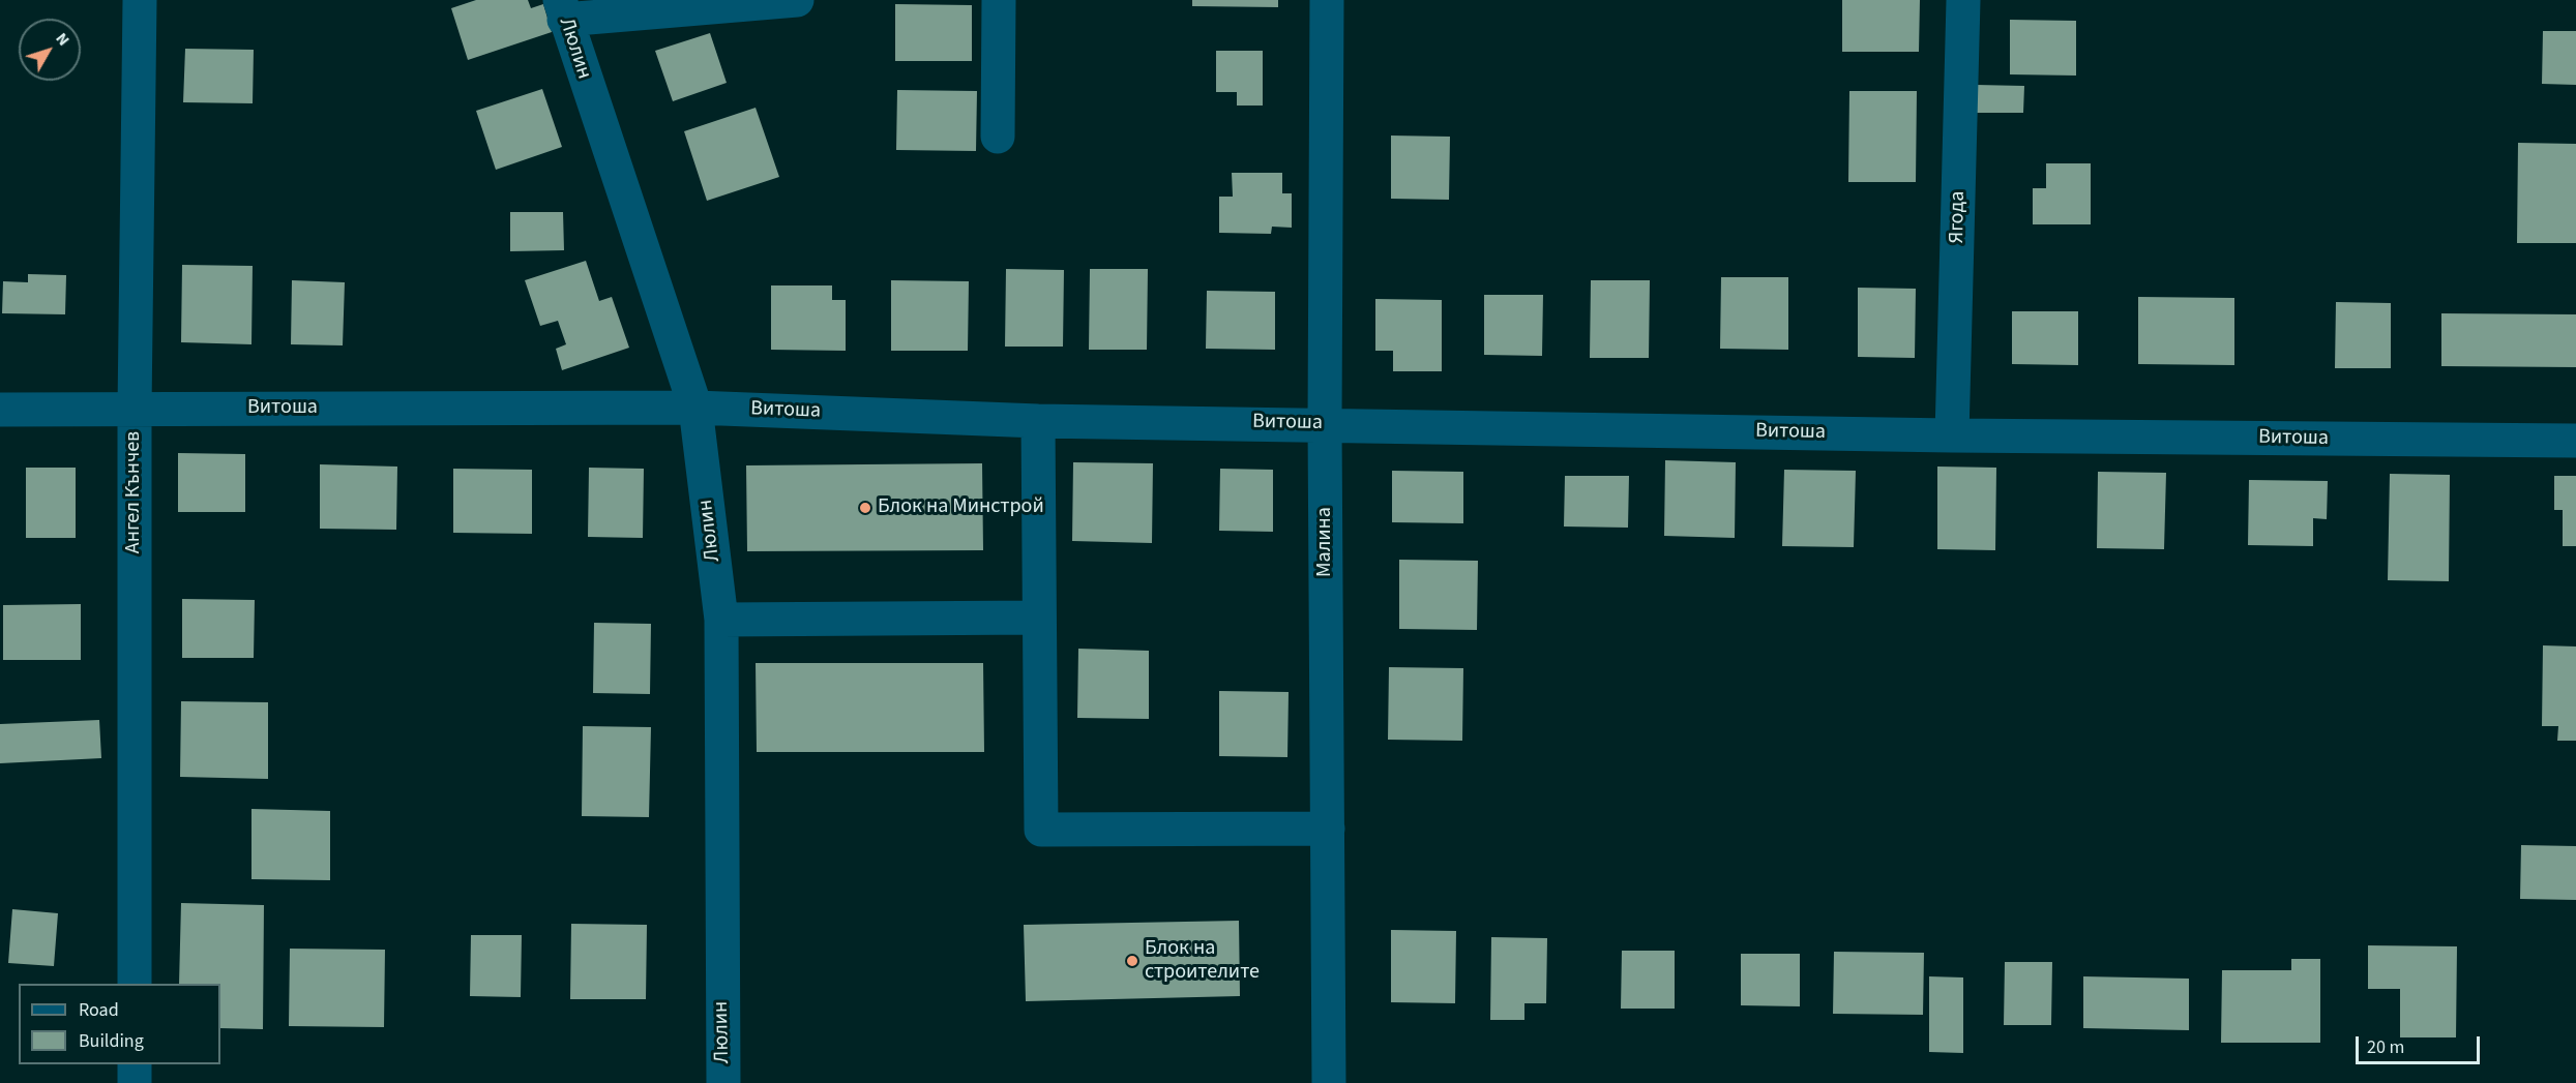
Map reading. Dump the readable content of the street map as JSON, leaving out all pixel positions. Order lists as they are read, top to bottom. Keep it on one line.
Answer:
{"streets":{"street":["Люлин","Ягода","Витоша","Ангел Кънчев","Малина"]},"crossings":[["Люлин","Витоша"],["Ягода","Витоша"],["Витоша","Ангел Кънчев"],["Витоша","Малина"]],"places":["Блок на Минстрой","Блок на строителите"],"legend":["Road","Building"],"scale_bar":"20 m","north":"top right"}
